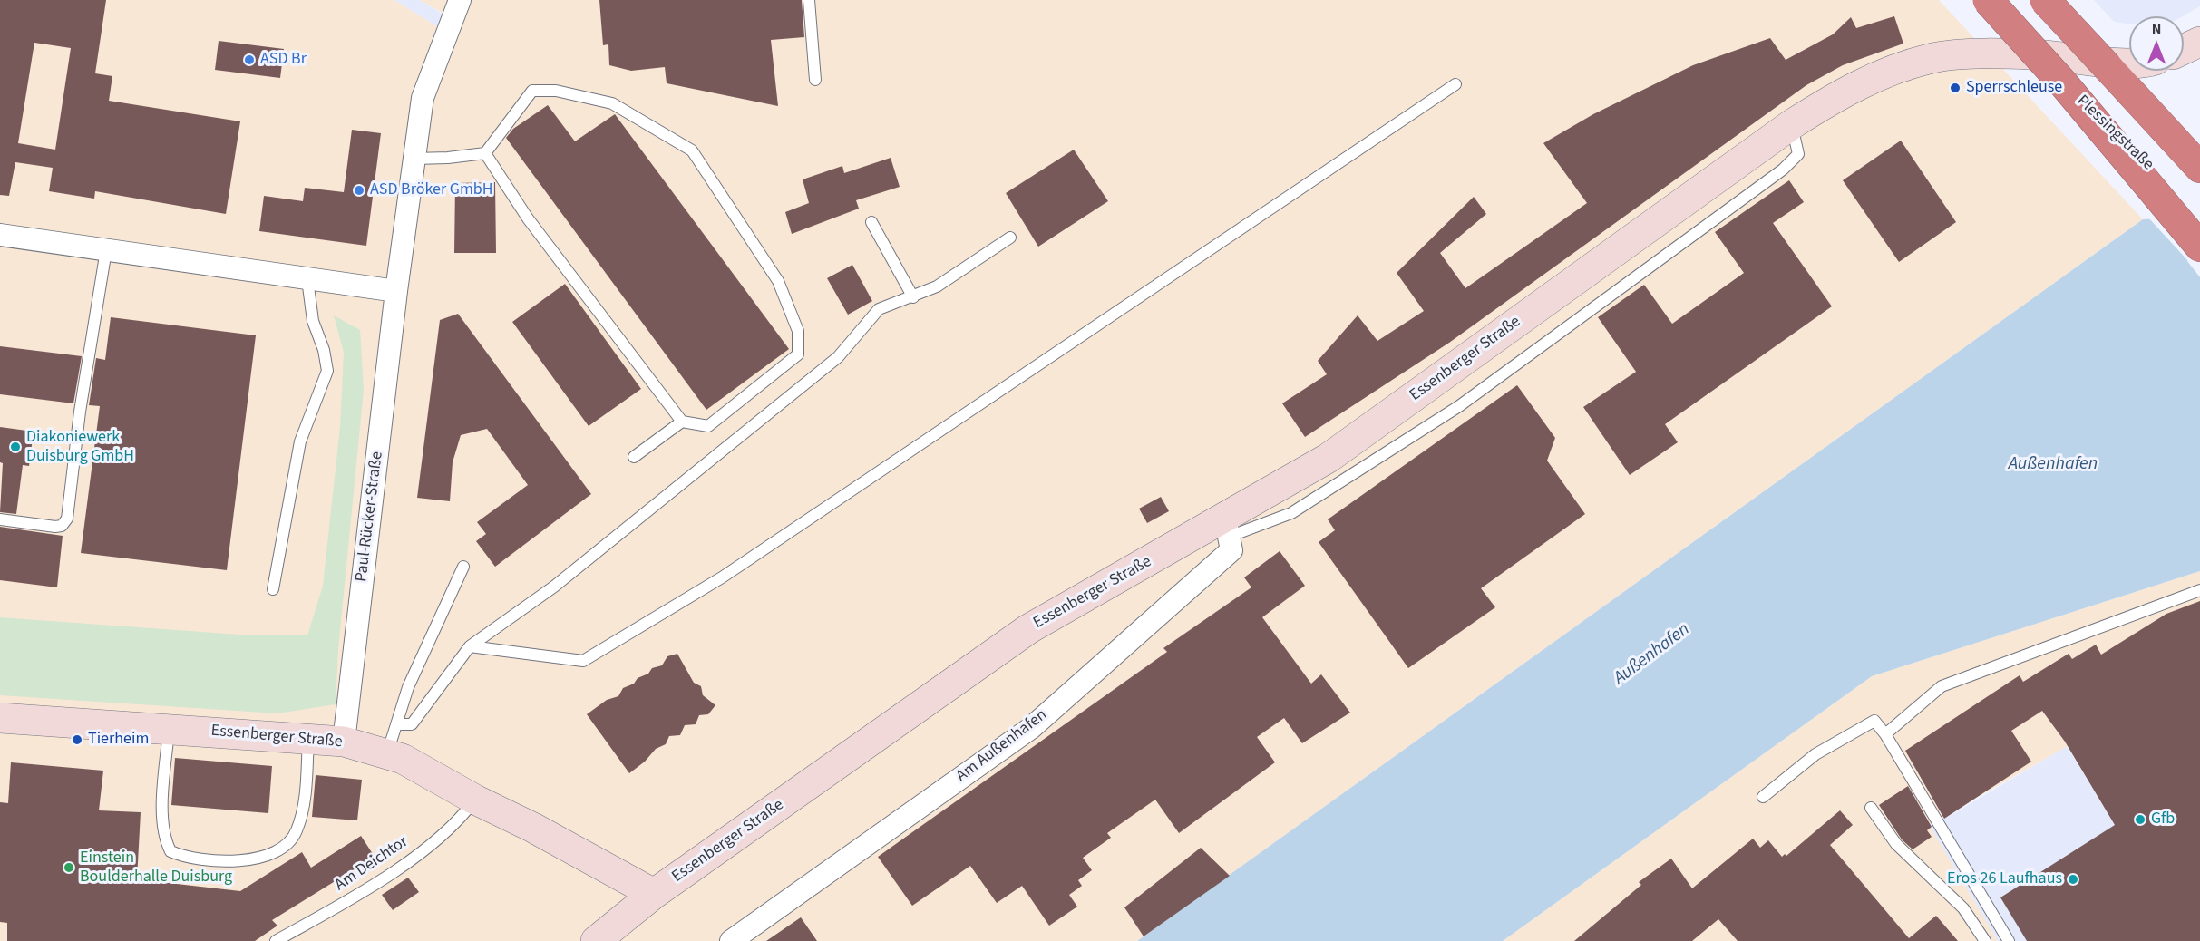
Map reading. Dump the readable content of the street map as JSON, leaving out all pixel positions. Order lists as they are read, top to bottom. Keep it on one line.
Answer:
{"streets":{"highway":["Plessingstraße"],"street":["Essenberger Straße","Paul-Rücker-Straße","Am Außenhafen"],"lane":["Am Deichtor"]},"crossings":[["Essenberger Straße","Paul-Rücker-Straße"],["Essenberger Straße","Am Außenhafen"],["Essenberger Straße","Am Deichtor"]],"water":["Außenhafen"],"places":["ASD Br","Sperrschleuse","ASD Bröker GmbH","Diakoniewerk Duisburg GmbH","Tierheim","Gfb","Einstein Boulderhalle Duisburg","Eros 26 Laufhaus"],"north":"top"}
